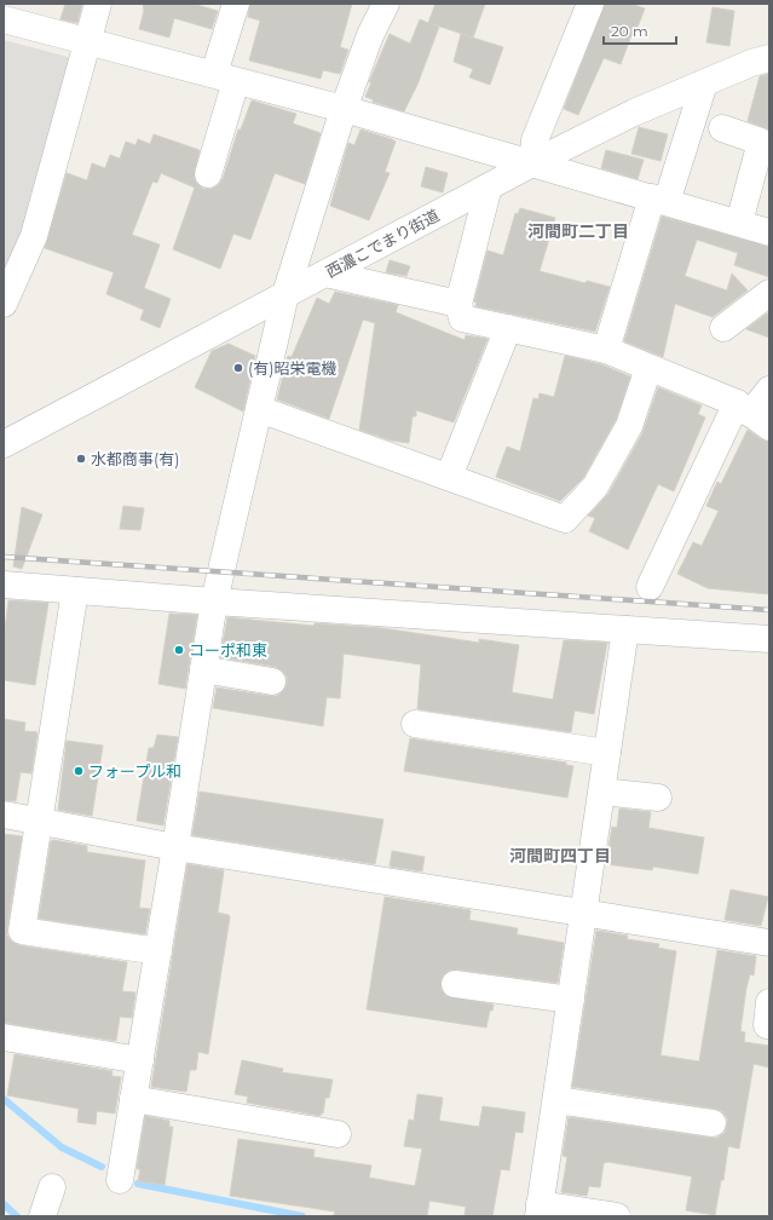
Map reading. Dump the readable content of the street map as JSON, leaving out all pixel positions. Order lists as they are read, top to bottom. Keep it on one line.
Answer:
{"streets":{"street":["西濃こでまり街道"]},"districts":["河間町二丁目","河間町四丁目"],"places":["(有)昭栄電機","水都商事(有)","コーポ和東","フォープル和"],"scale_bar":"20 m"}
